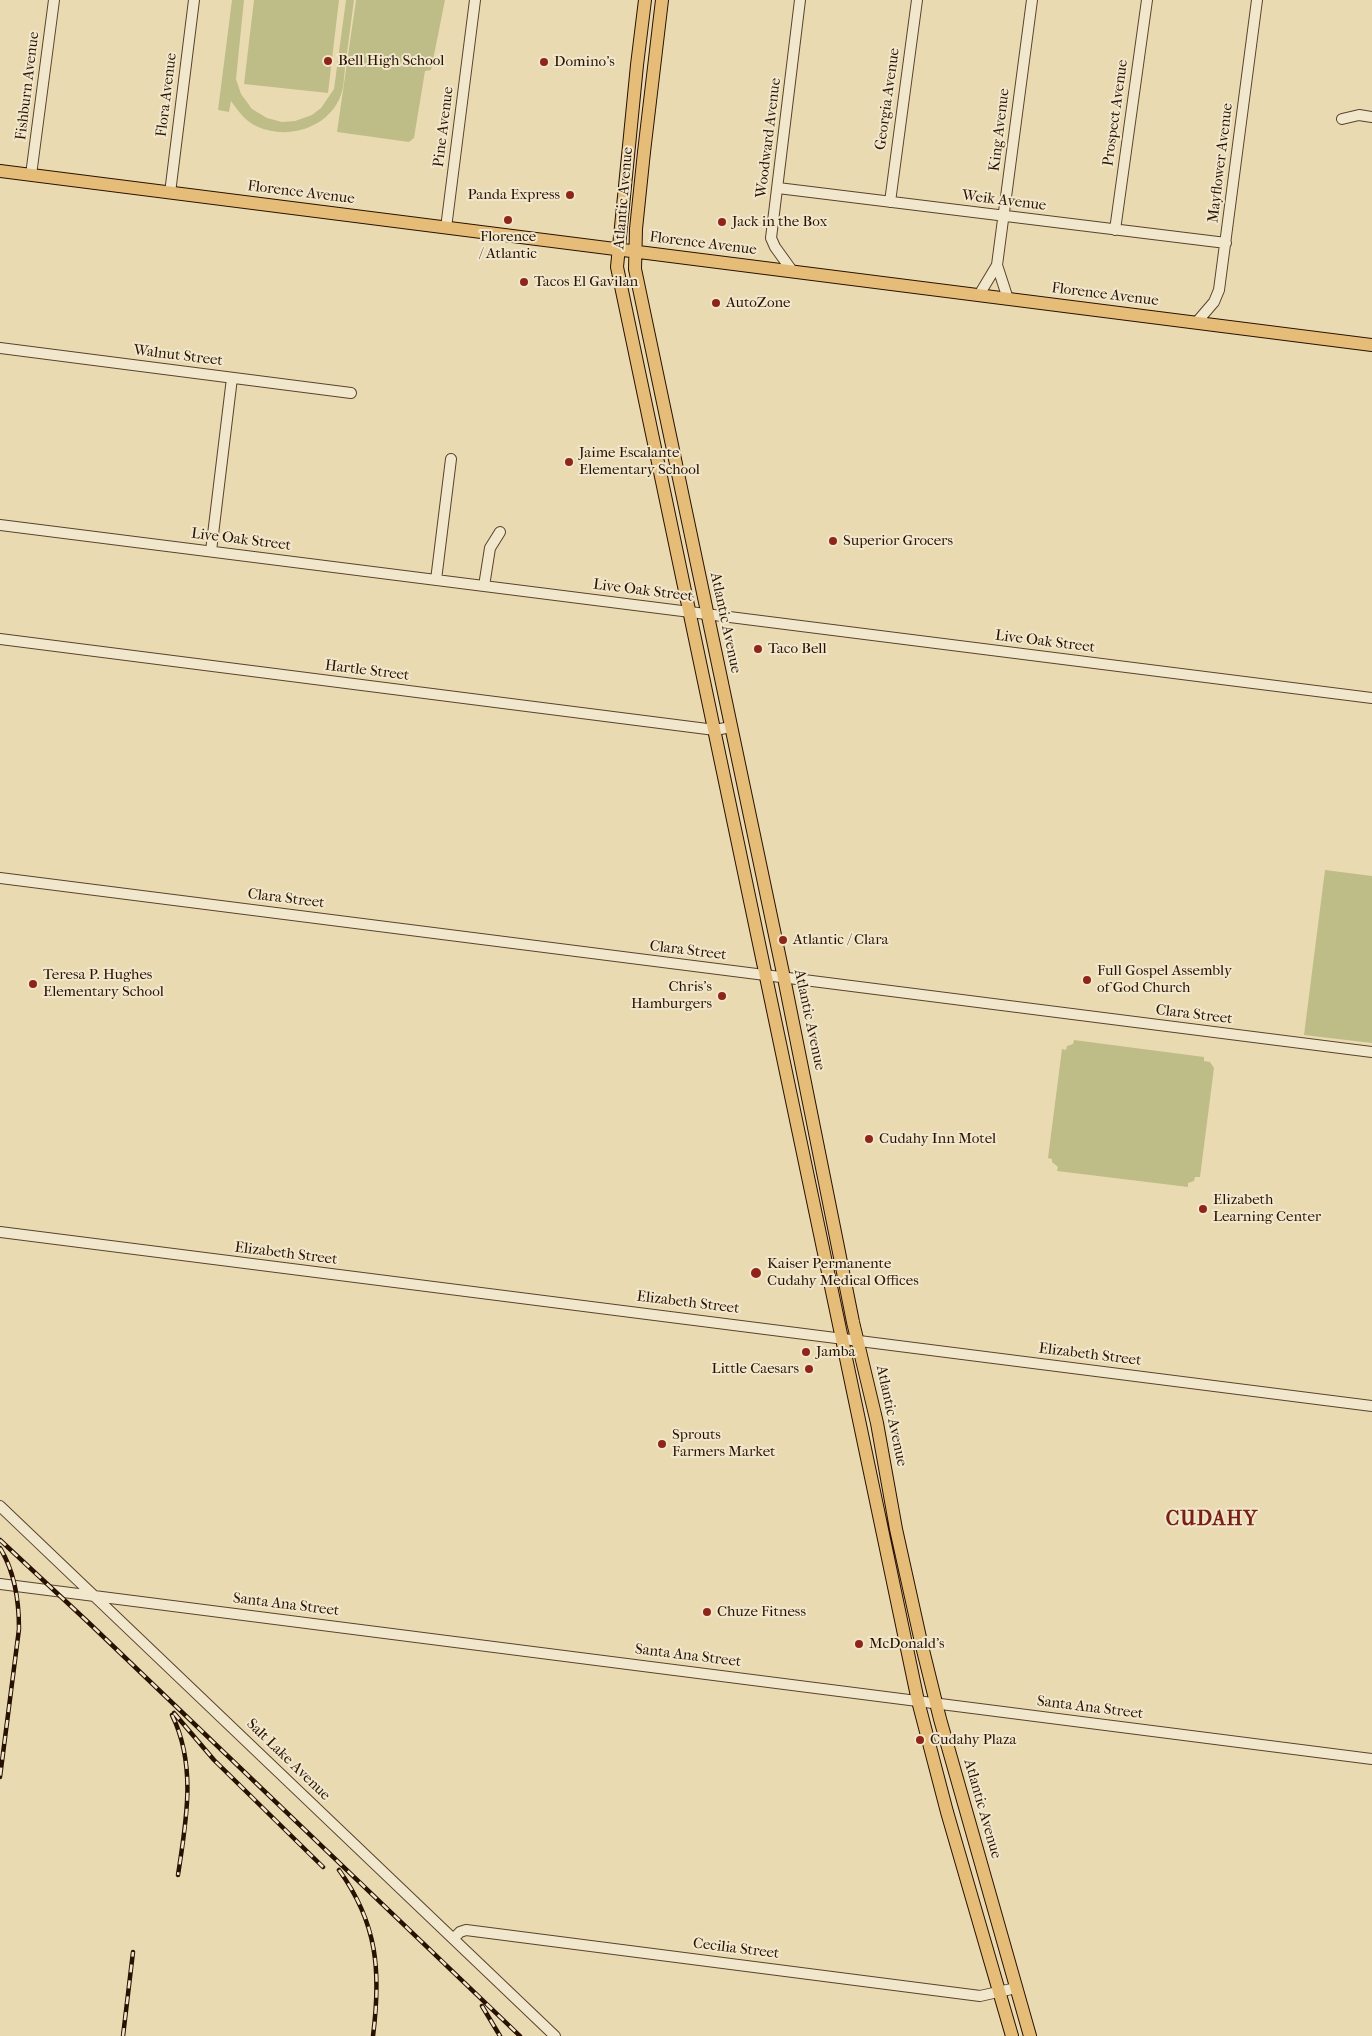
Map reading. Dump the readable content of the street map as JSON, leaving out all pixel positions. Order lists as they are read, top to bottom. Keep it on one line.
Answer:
{"streets":{"main road":["Florence Avenue","Atlantic Avenue"],"street":["Fishburn Avenue","Flora Avenue","Georgia Avenue","Prospect Avenue","Pine Avenue","King Avenue","Woodward Avenue","Mayflower Avenue","Weik Avenue","Walnut Street","Live Oak Street","Hartle Street","Clara Street","Elizabeth Street","Santa Ana Street","Salt Lake Avenue","Cecilia Street"]},"crossings":[["Fishburn Avenue","Florence Avenue"],["Flora Avenue","Florence Avenue"],["Georgia Avenue","Weik Avenue"],["Prospect Avenue","Weik Avenue"],["Pine Avenue","Florence Avenue"],["King Avenue","Florence Avenue"],["King Avenue","Weik Avenue"],["Woodward Avenue","Florence Avenue"],["Woodward Avenue","Weik Avenue"],["Mayflower Avenue","Florence Avenue"],["Mayflower Avenue","Weik Avenue"],["Florence Avenue","Atlantic Avenue"],["Atlantic Avenue","Live Oak Street"],["Atlantic Avenue","Hartle Street"],["Atlantic Avenue","Clara Street"],["Atlantic Avenue","Elizabeth Street"],["Atlantic Avenue","Santa Ana Street"],["Atlantic Avenue","Cecilia Street"],["Santa Ana Street","Salt Lake Avenue"],["Salt Lake Avenue","Cecilia Street"]],"districts":["CUDAHY"],"places":["Bell High School","Domino's","Panda Express","Florence / Atlantic","Jack in the Box","Tacos El Gavilan","AutoZone","Jaime Escalante Elementary School","Superior Grocers","Taco Bell","Atlantic / Clara","Full Gospel Assembly of God Church","Teresa P. Hughes Elementary School","Chris's Hamburgers","Cudahy Inn Motel","Elizabeth Learning Center","Kaiser Permanente Cudahy Medical Offices","Jamba","Little Caesars","Sprouts Farmers Market","Chuze Fitness","McDonald's","Cudahy Plaza"]}
